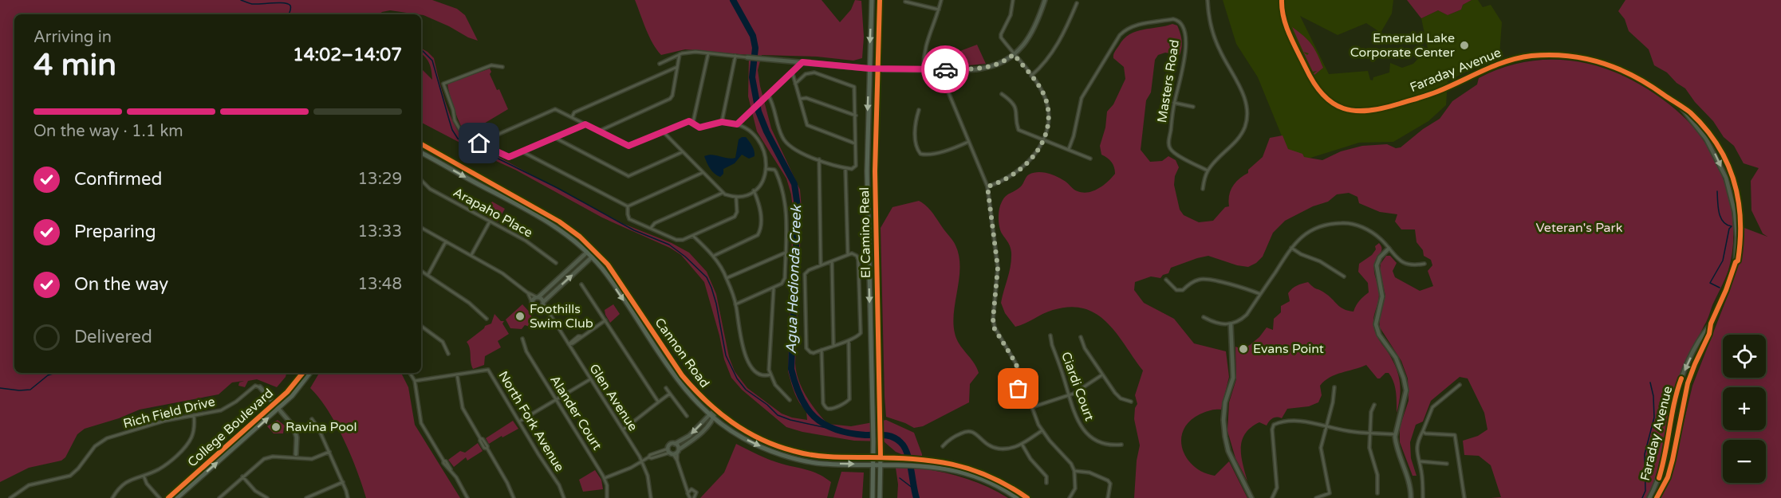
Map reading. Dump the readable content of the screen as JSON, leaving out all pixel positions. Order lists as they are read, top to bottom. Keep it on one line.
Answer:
{"streets":{"main road":["Faraday Avenue","El Camino Real","Cannon Road","Rich Field Drive","College Boulevard"],"street":["Masters Road","Arapaho Place","Ciardi Court","Glen Avenue","Alander Court","North Fork Avenue"]},"crossings":[["El Camino Real","Cannon Road"],["Rich Field Drive","College Boulevard"]],"water":["Agua Hedionda Creek"],"parks":["Veteran's Park"],"places":["Emerald Lake Corporate Center","Foothills Swim Club","Evans Point","Ravina Pool"],"page":{"heading":["4 min","Arriving in","14:02–14:07"],"bar":"On the way · 1.1 km","list":[["Confirmed","13:29"],["Preparing","13:33"],["On the way","13:48"],"Delivered"],"map_buttons":["+","−"]}}
